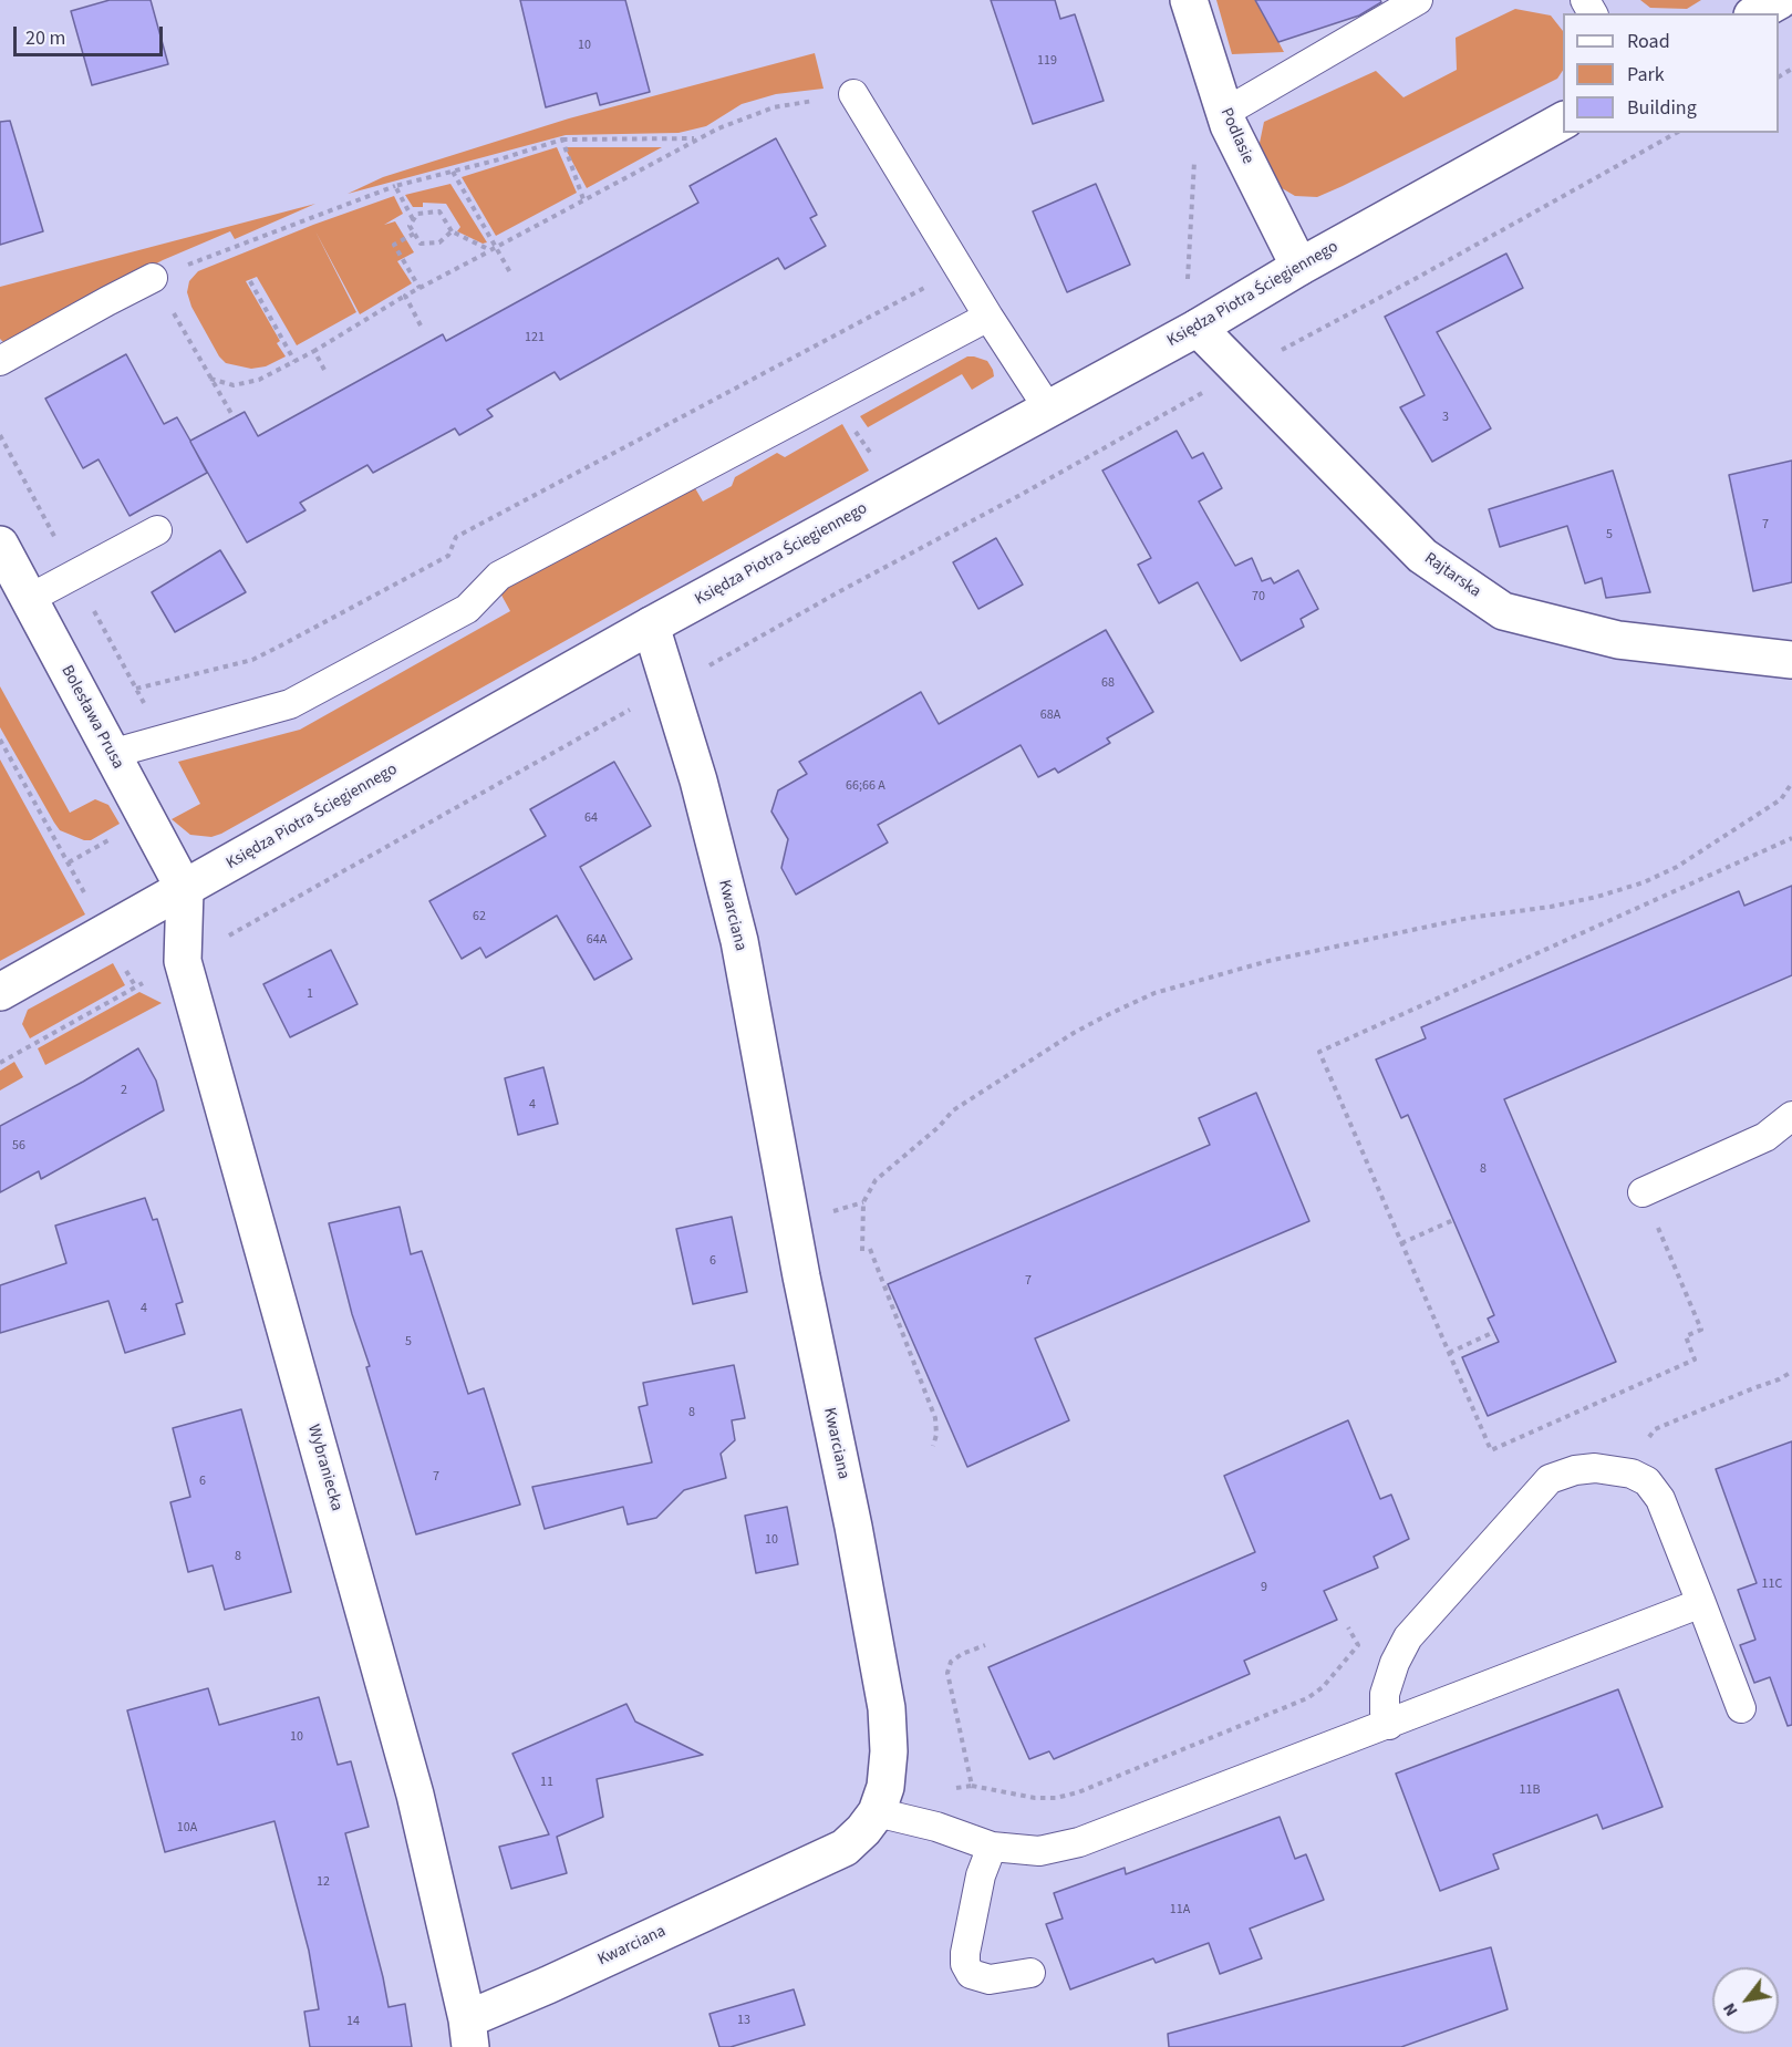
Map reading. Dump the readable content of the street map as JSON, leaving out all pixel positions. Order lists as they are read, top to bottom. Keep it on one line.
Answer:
{"streets":{"street":["Podlasie","Księdza Piotra Ściegiennego","Rajtarska","Bolesława Prusa","Kwarciana","Wybraniecka"]},"crossings":[["Podlasie","Księdza Piotra Ściegiennego"],["Księdza Piotra Ściegiennego","Rajtarska"],["Księdza Piotra Ściegiennego","Bolesława Prusa"],["Księdza Piotra Ściegiennego","Kwarciana"],["Księdza Piotra Ściegiennego","Wybraniecka"],["Bolesława Prusa","Wybraniecka"],["Kwarciana","Wybraniecka"]],"house_numbers":["10","119","121","3","7","5","70","68","68A","66;66 A","64","62","64A","1","2","4","56","8","6","7","4","5","8","7","6","10","8","11C","9","10","11","11B","10A","12","11A","13","14"],"legend":["Road","Park","Building"],"scale_bar":"20 m","north":"bottom left"}
